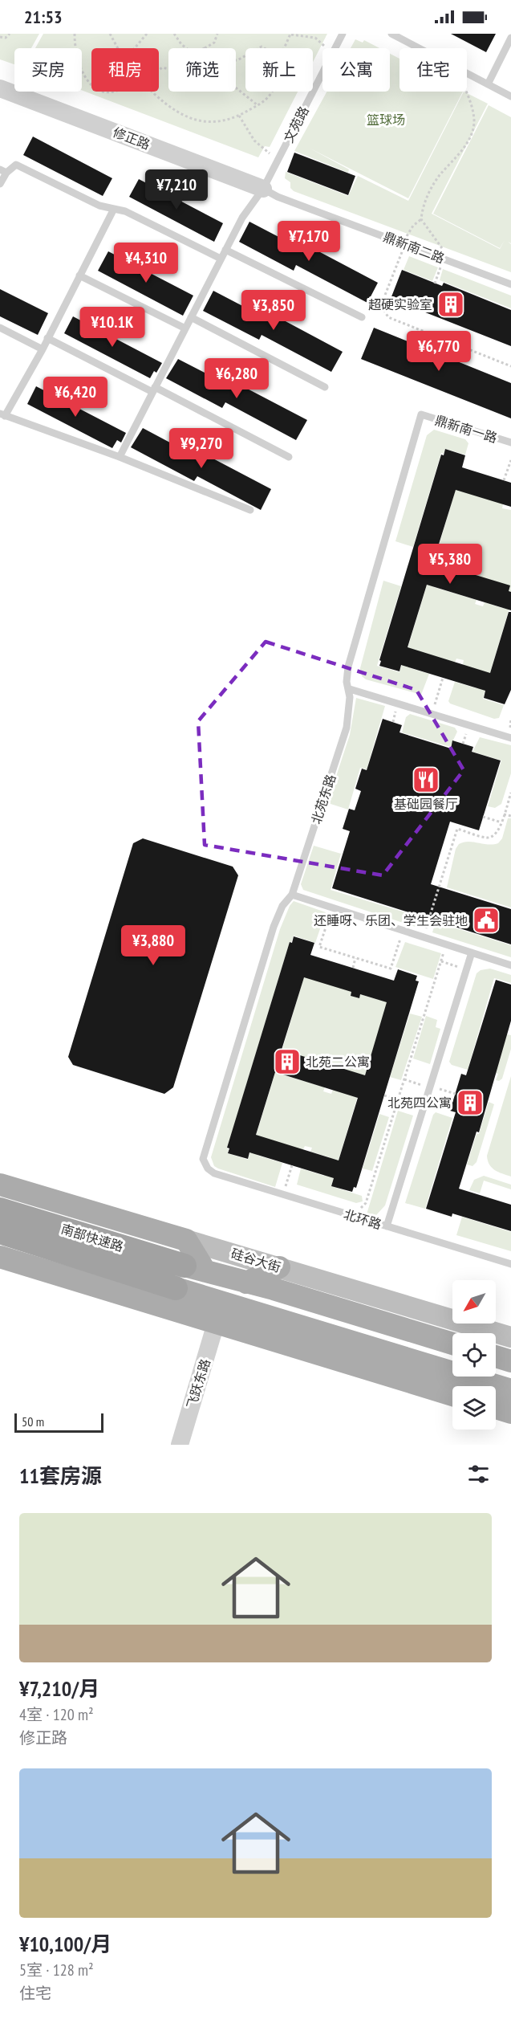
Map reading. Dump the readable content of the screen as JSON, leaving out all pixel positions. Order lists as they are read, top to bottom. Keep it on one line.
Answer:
{"streets":{"highway":["南部快速路"],"main road":["硅谷大街"],"street":["修正路","飞跃东路"],"lane":["文苑路","鼎新南二路","鼎新南一路","北苑东路","北环路"]},"crossings":[["文苑路","修正路"],["文苑路","鼎新南二路"],["修正路","鼎新南二路"],["鼎新南一路","北苑东路"],["北苑东路","北环路"],["南部快速路","硅谷大街"]],"parks":["篮球场"],"places":{"building":["超硬实验室","北苑二公寓","北苑四公寓"],"restaurant":["基础园餐厅"],"public building":["还睡呀、乐团、学生会驻地"]},"scale_bar":"50 m","north":"bottom left","page":{"status":"21:53","chip":["买房","租房","筛选","新上","公寓","住宅"],"price":["¥7,210","¥7,170","¥4,310","¥3,850","¥10.1K","¥6,770","¥6,280","¥6,420","¥9,270","¥5,380","¥3,880"],"scale":"50 m","heading":"11套房源","list":[{"name":"¥7,210/月","note":"4室 · 120 m² · 修正路"},{"name":"¥10,100/月","note":"5室 · 128 m² · 住宅"}]}}
